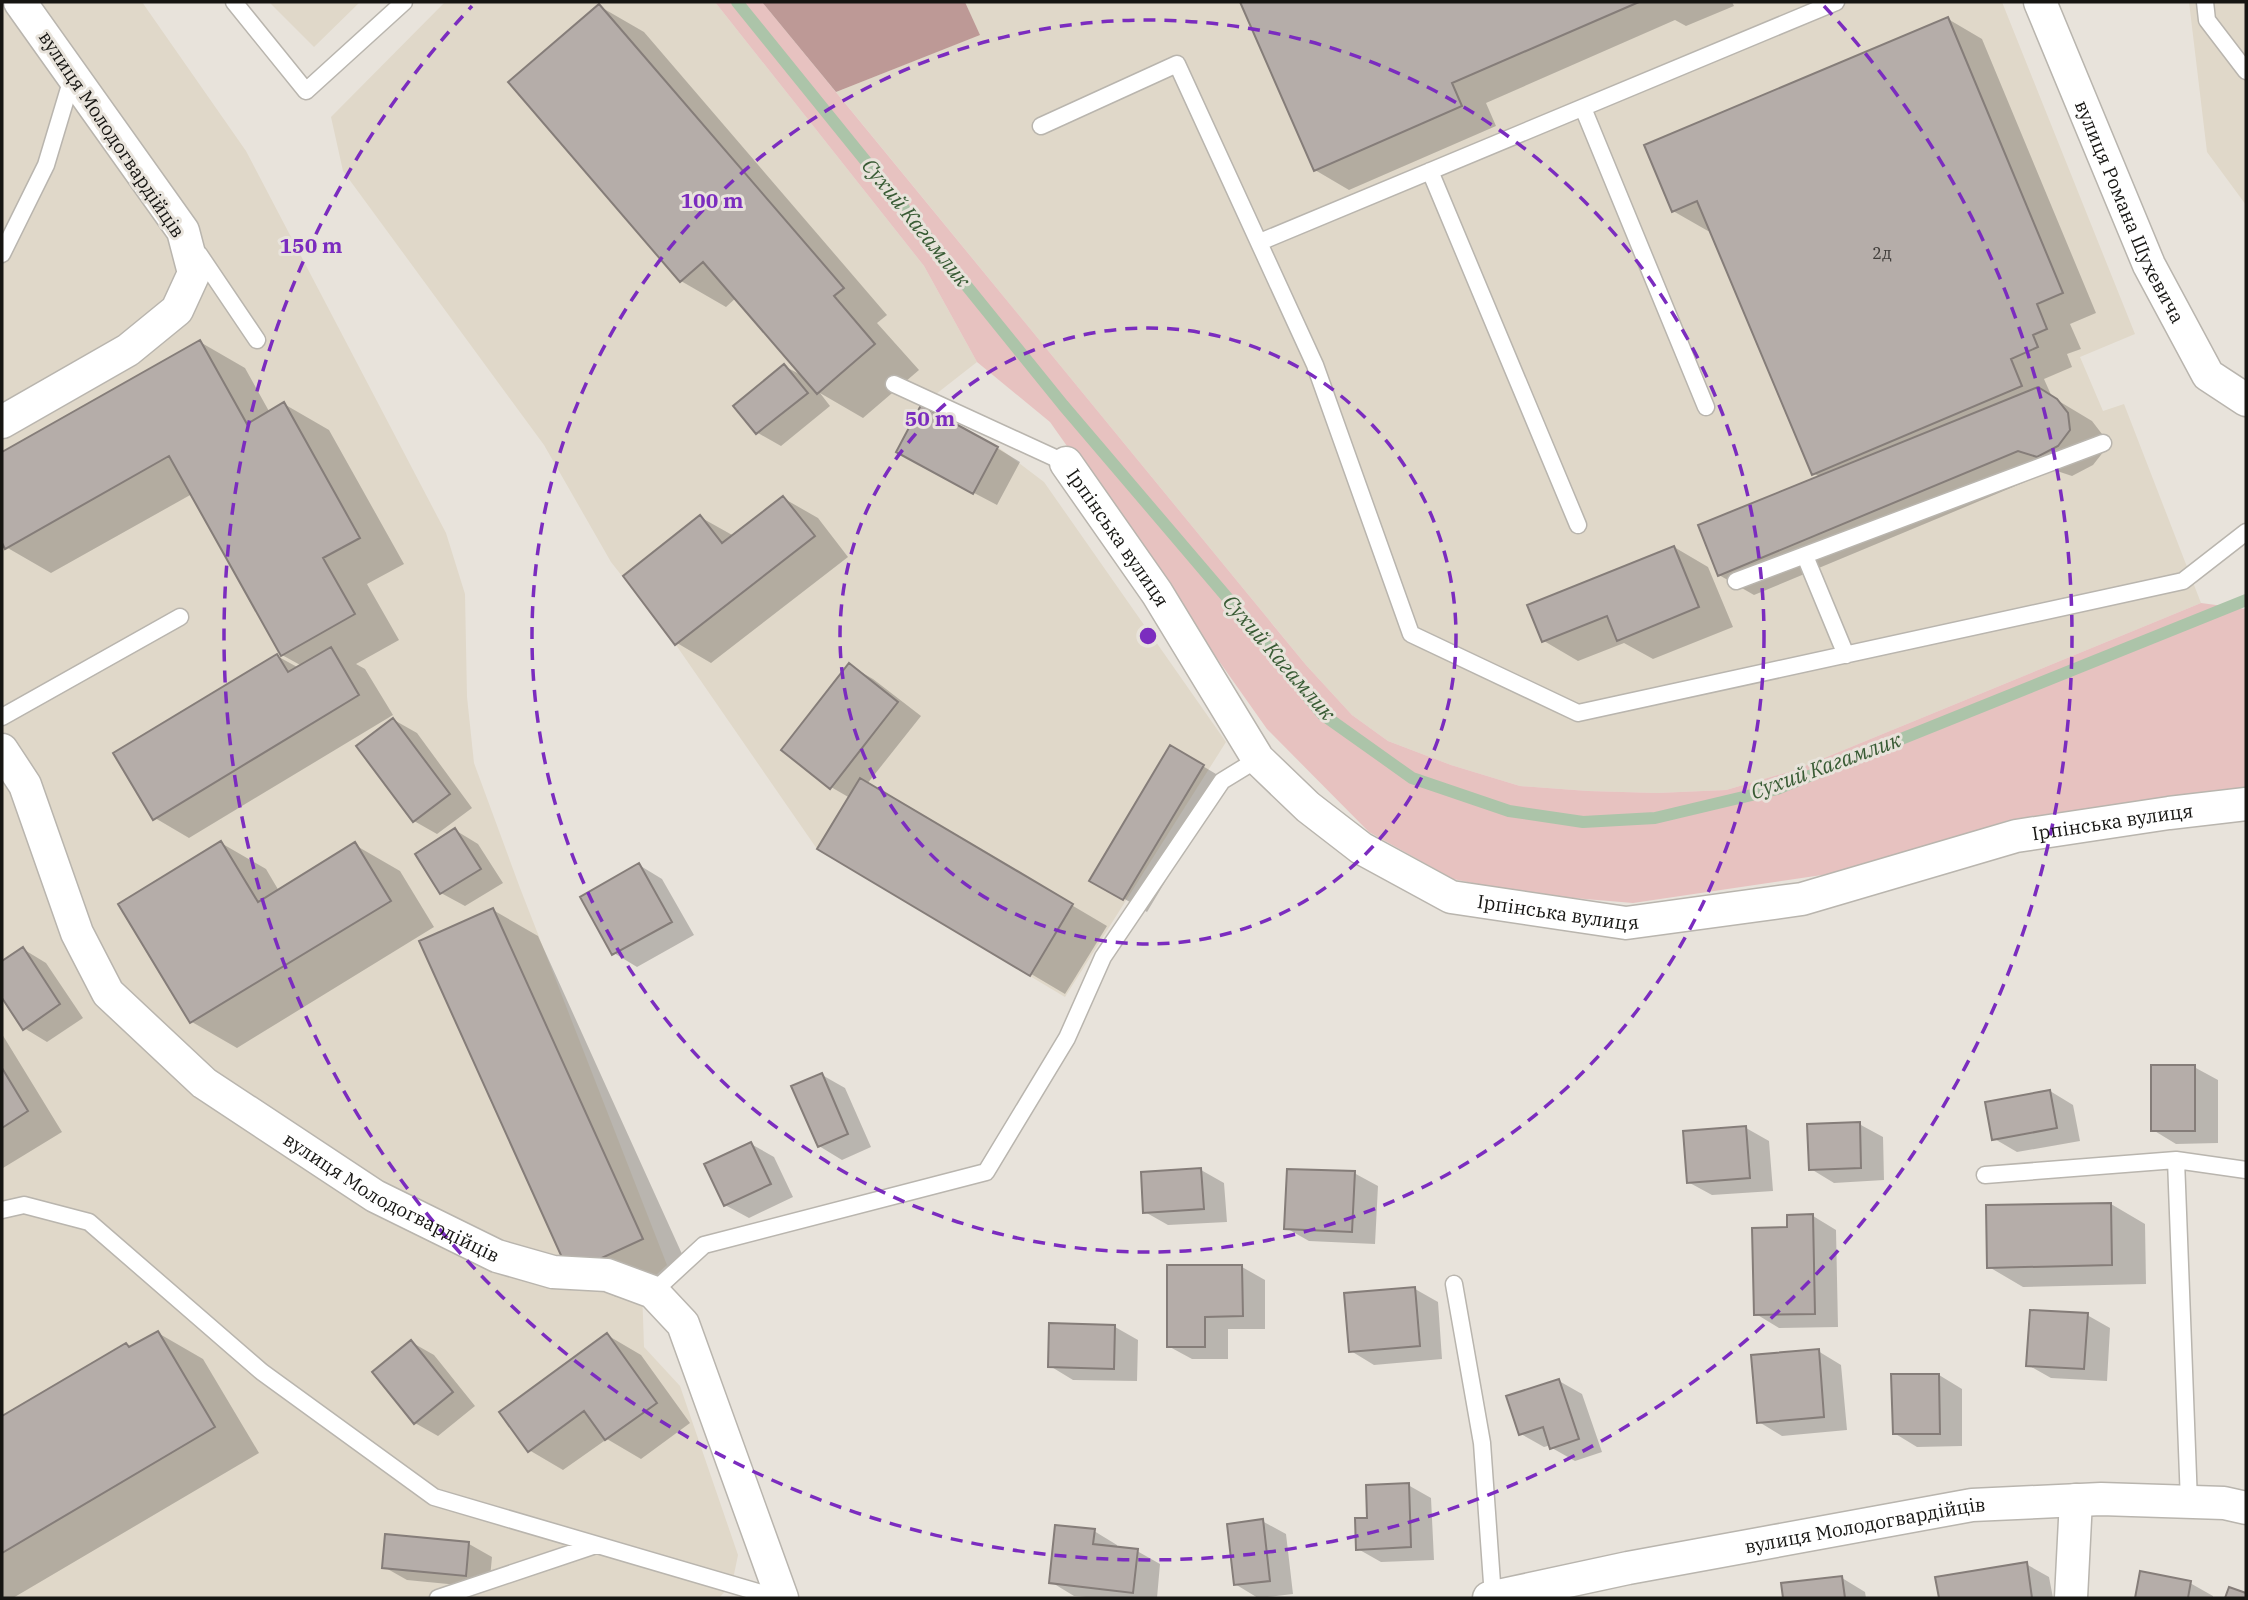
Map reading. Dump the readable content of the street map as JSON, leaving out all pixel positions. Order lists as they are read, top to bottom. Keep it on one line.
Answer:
{"streets":{"street":["вулиця Молодогвардійців","вулиця Романа Шухевича","Ірпінська вулиця"]},"water":["Сухий Кагамлик"],"house_numbers":["2д"],"rings":["100 m","150 m","50 m"]}
